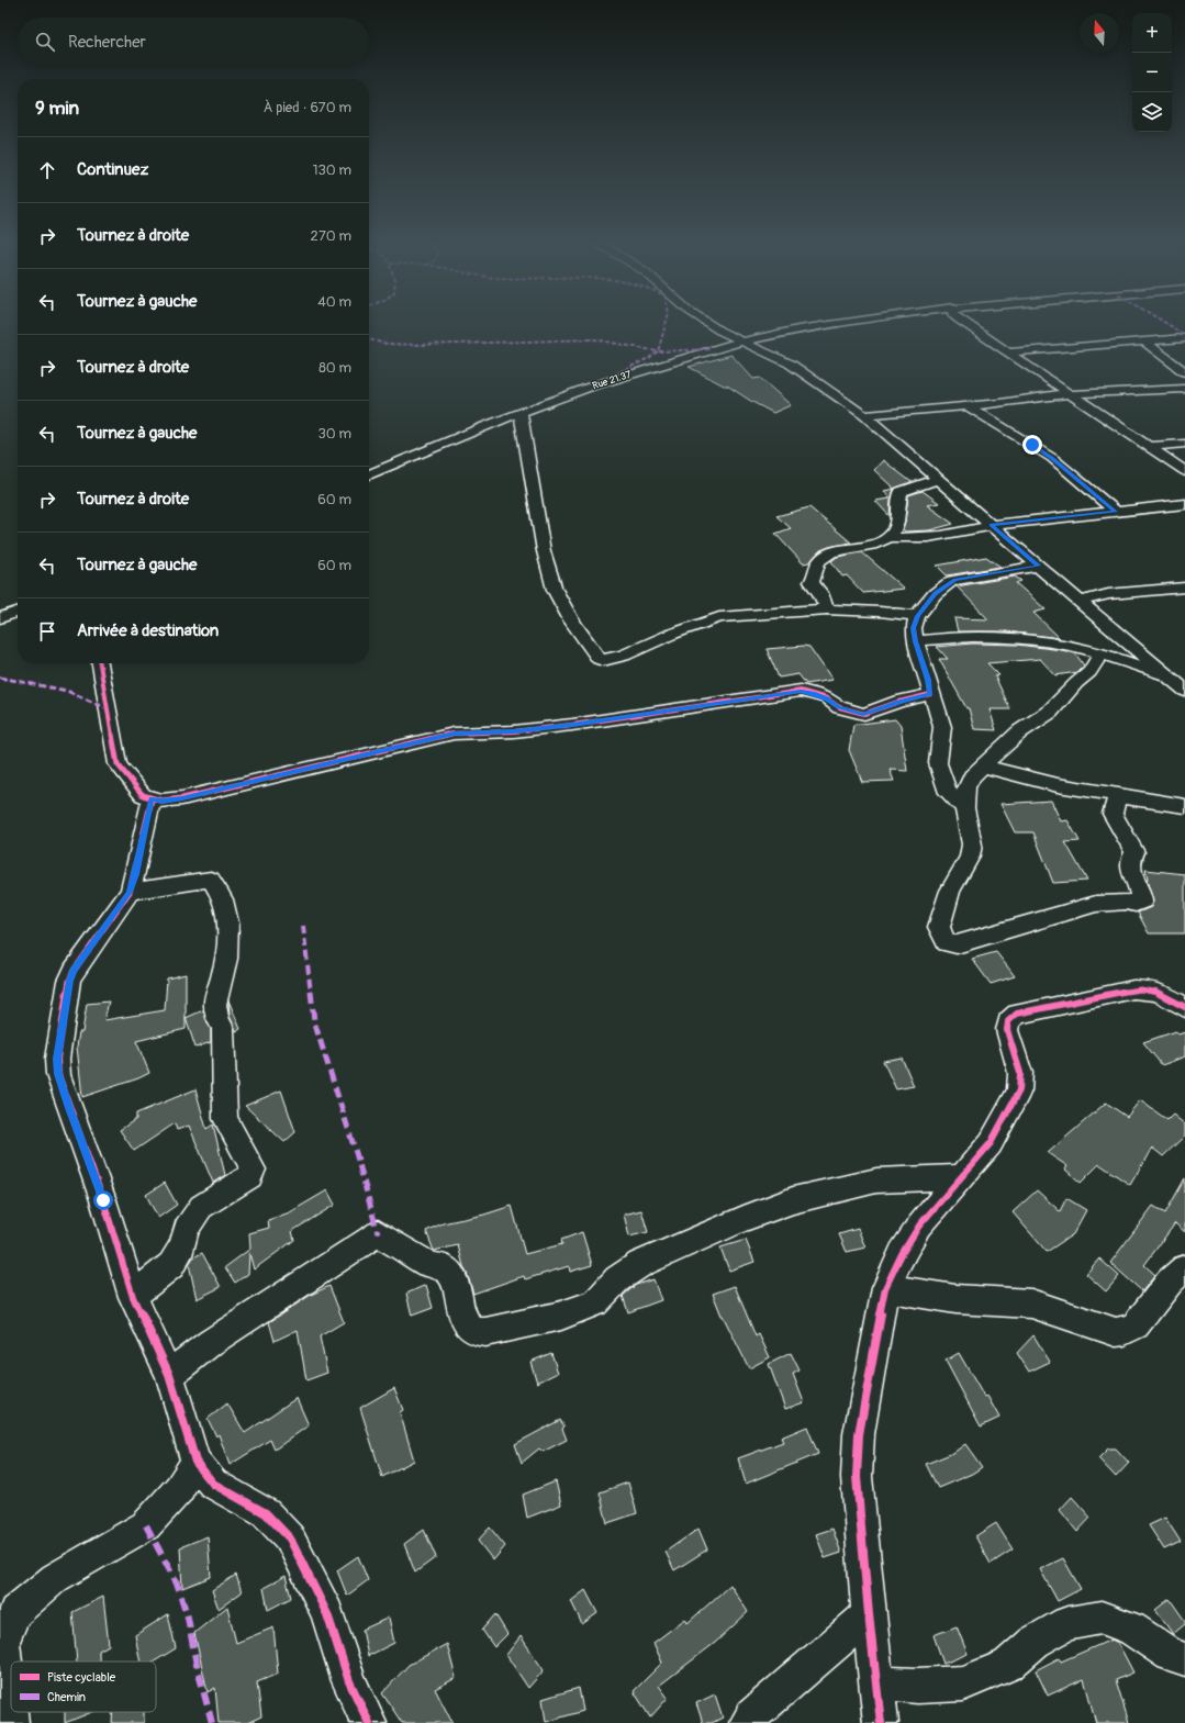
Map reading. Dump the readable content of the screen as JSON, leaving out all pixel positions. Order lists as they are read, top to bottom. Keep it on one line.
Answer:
{"streets":{"street":["Rue 21.37"]},"legend":["Piste cyclable","Chemin"],"north":"top","page":{"map_buttons":["+","−"],"search":"Rechercher","heading":["9 min","À pied · 670 m"],"list":[["Continuez","130 m"],["Tournez à droite","270 m"],["Tournez à gauche","40 m"],["Tournez à droite","80 m"],["Tournez à gauche","30 m"],["Tournez à droite","60 m"],["Tournez à gauche","60 m"],"Arrivée à destination"]}}
